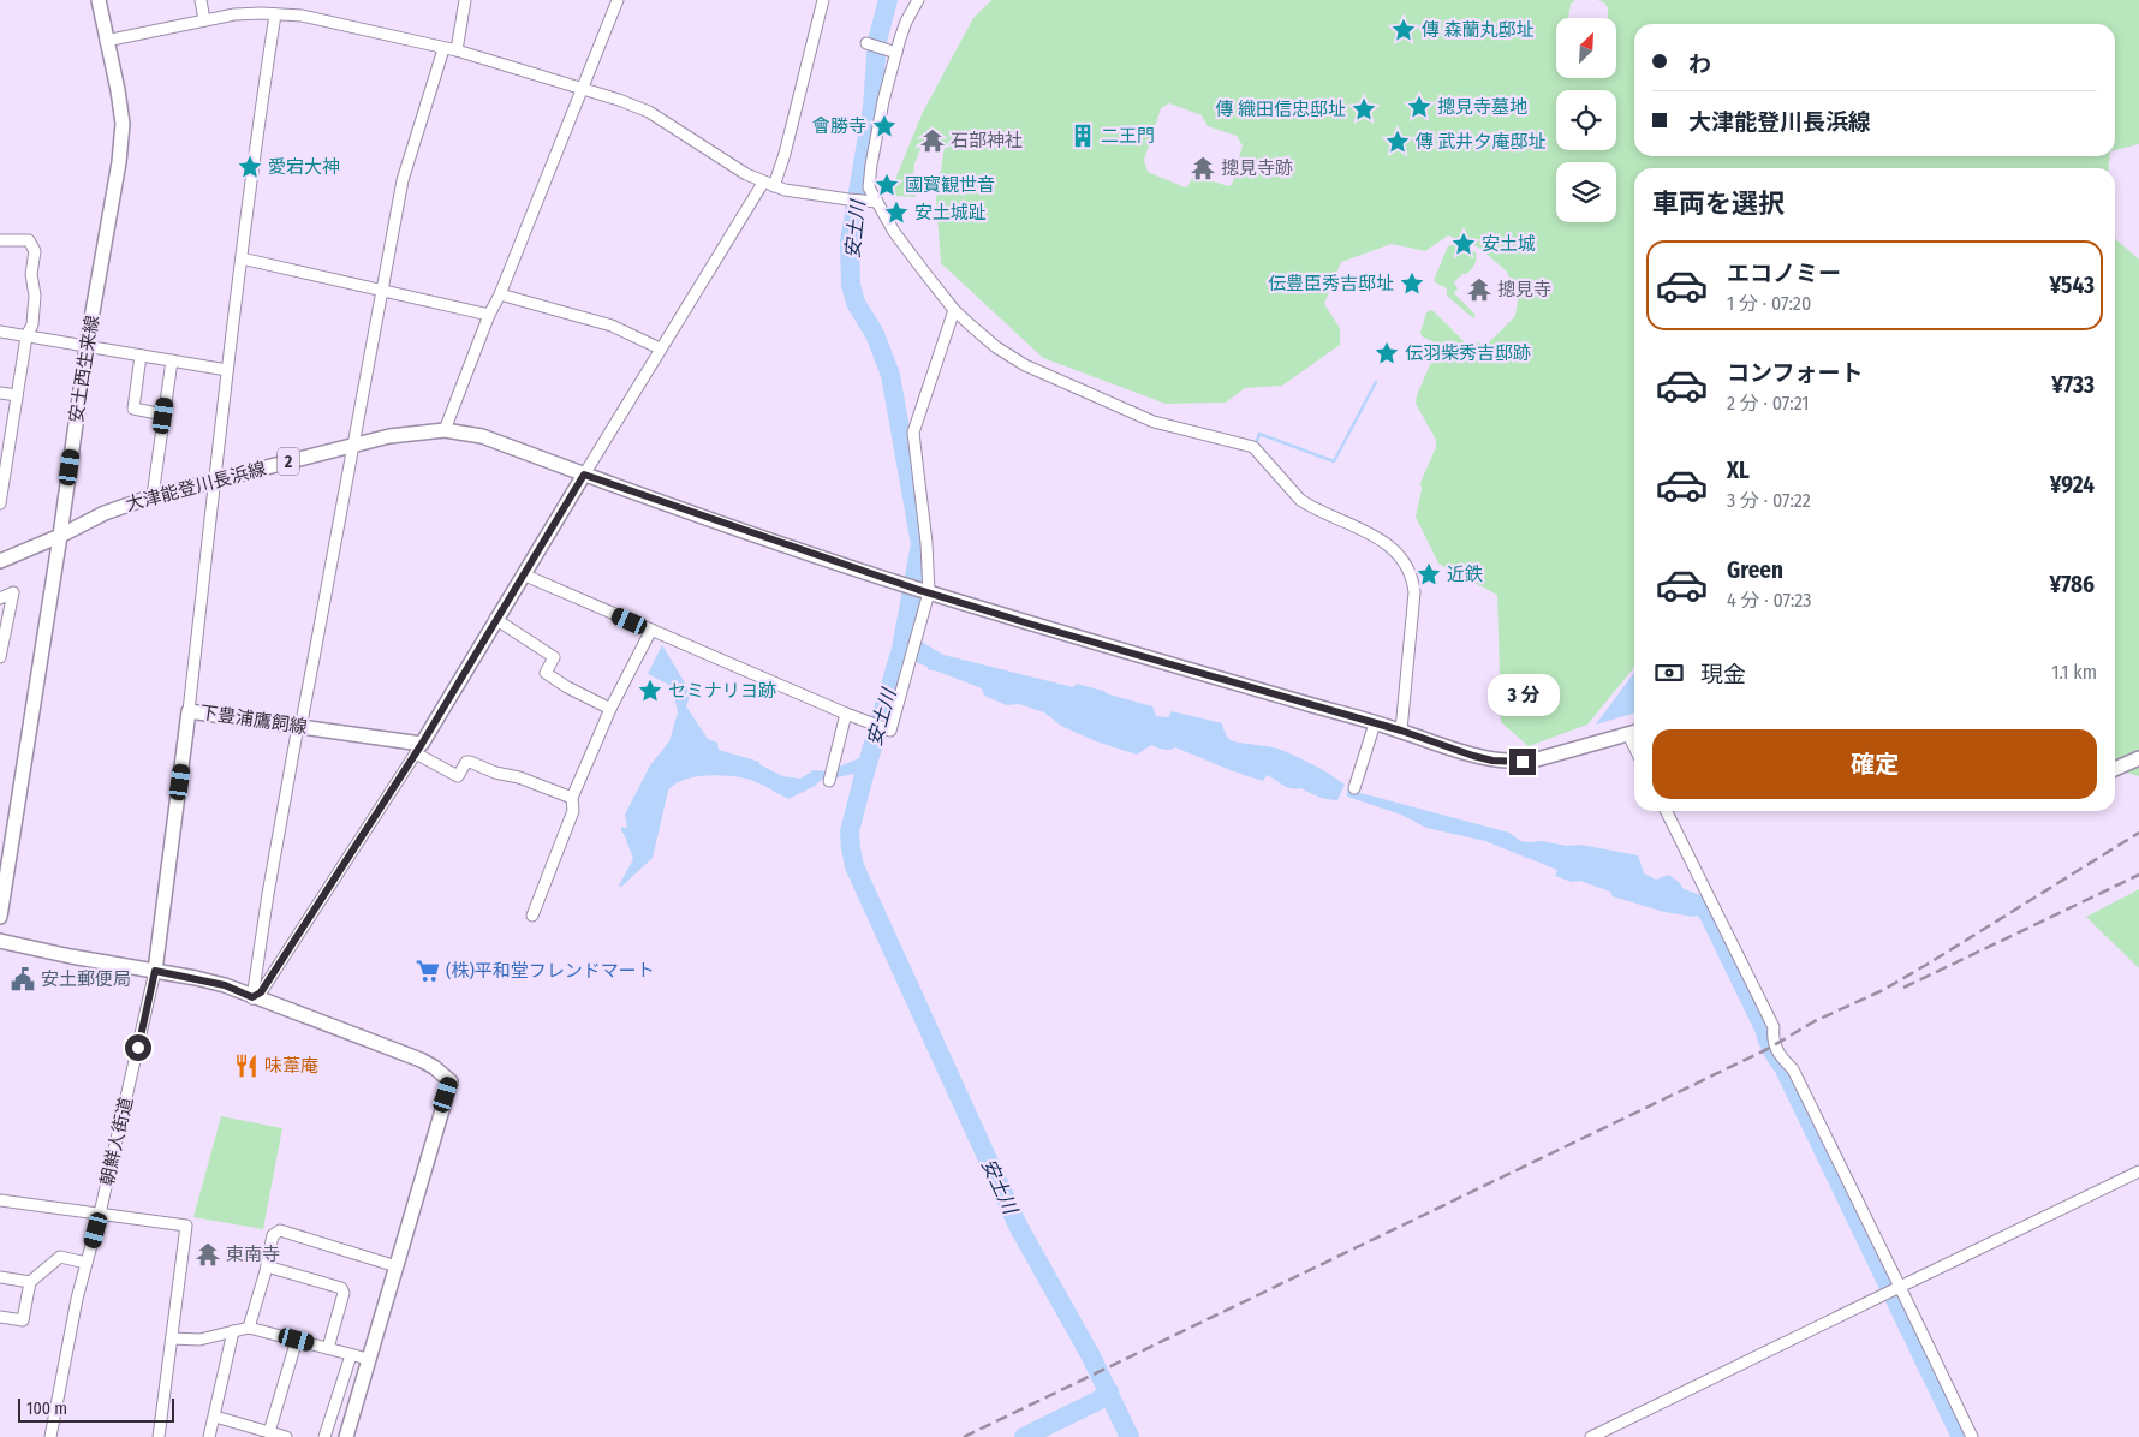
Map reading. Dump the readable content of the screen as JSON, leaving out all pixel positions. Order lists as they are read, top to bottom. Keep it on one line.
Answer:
{"streets":{"main road":["安土西生来線","2","大津能登川長浜線","下豊浦鷹飼線"],"street":["朝鮮人街道"]},"crossings":[["安土西生来線","大津能登川長浜線"],["下豊浦鷹飼線","朝鮮人街道"]],"water":["安土川"],"places":{"place":["傳 森蘭丸邸址","摠見寺墓地","傳 織田信忠邸址","會勝寺","傳 武井夕庵邸址","愛宕大神","國寳観世音","安土城趾","安土城","伝豊臣秀吉邸址","伝羽柴秀吉邸跡","近鉄","セミナリヨ跡"],"building":["二王門"],"temple":["石部神社","摠見寺跡","摠見寺","東南寺"],"supermarket":["(株)平和堂フレンドマート"],"public building":["安土郵便局"],"restaurant":["味葦庵"]},"scale_bar":"100 m","north":"top right","page":{"banner":["わ","大津能登川長浜線"],"heading":"車両を選択","list":[{"name":"エコノミー","note":"1 分 · 07:20","value":"¥543"},{"name":"コンフォート","note":"2 分 · 07:21","value":"¥733"},{"name":"XL","note":"3 分 · 07:22","value":"¥924"},{"name":"Green","note":"4 分 · 07:23","value":"¥786"}],"pay":["現金","1.1 km"],"bubble":"3 分","buttons":"確定","scale":"100 m"}}
